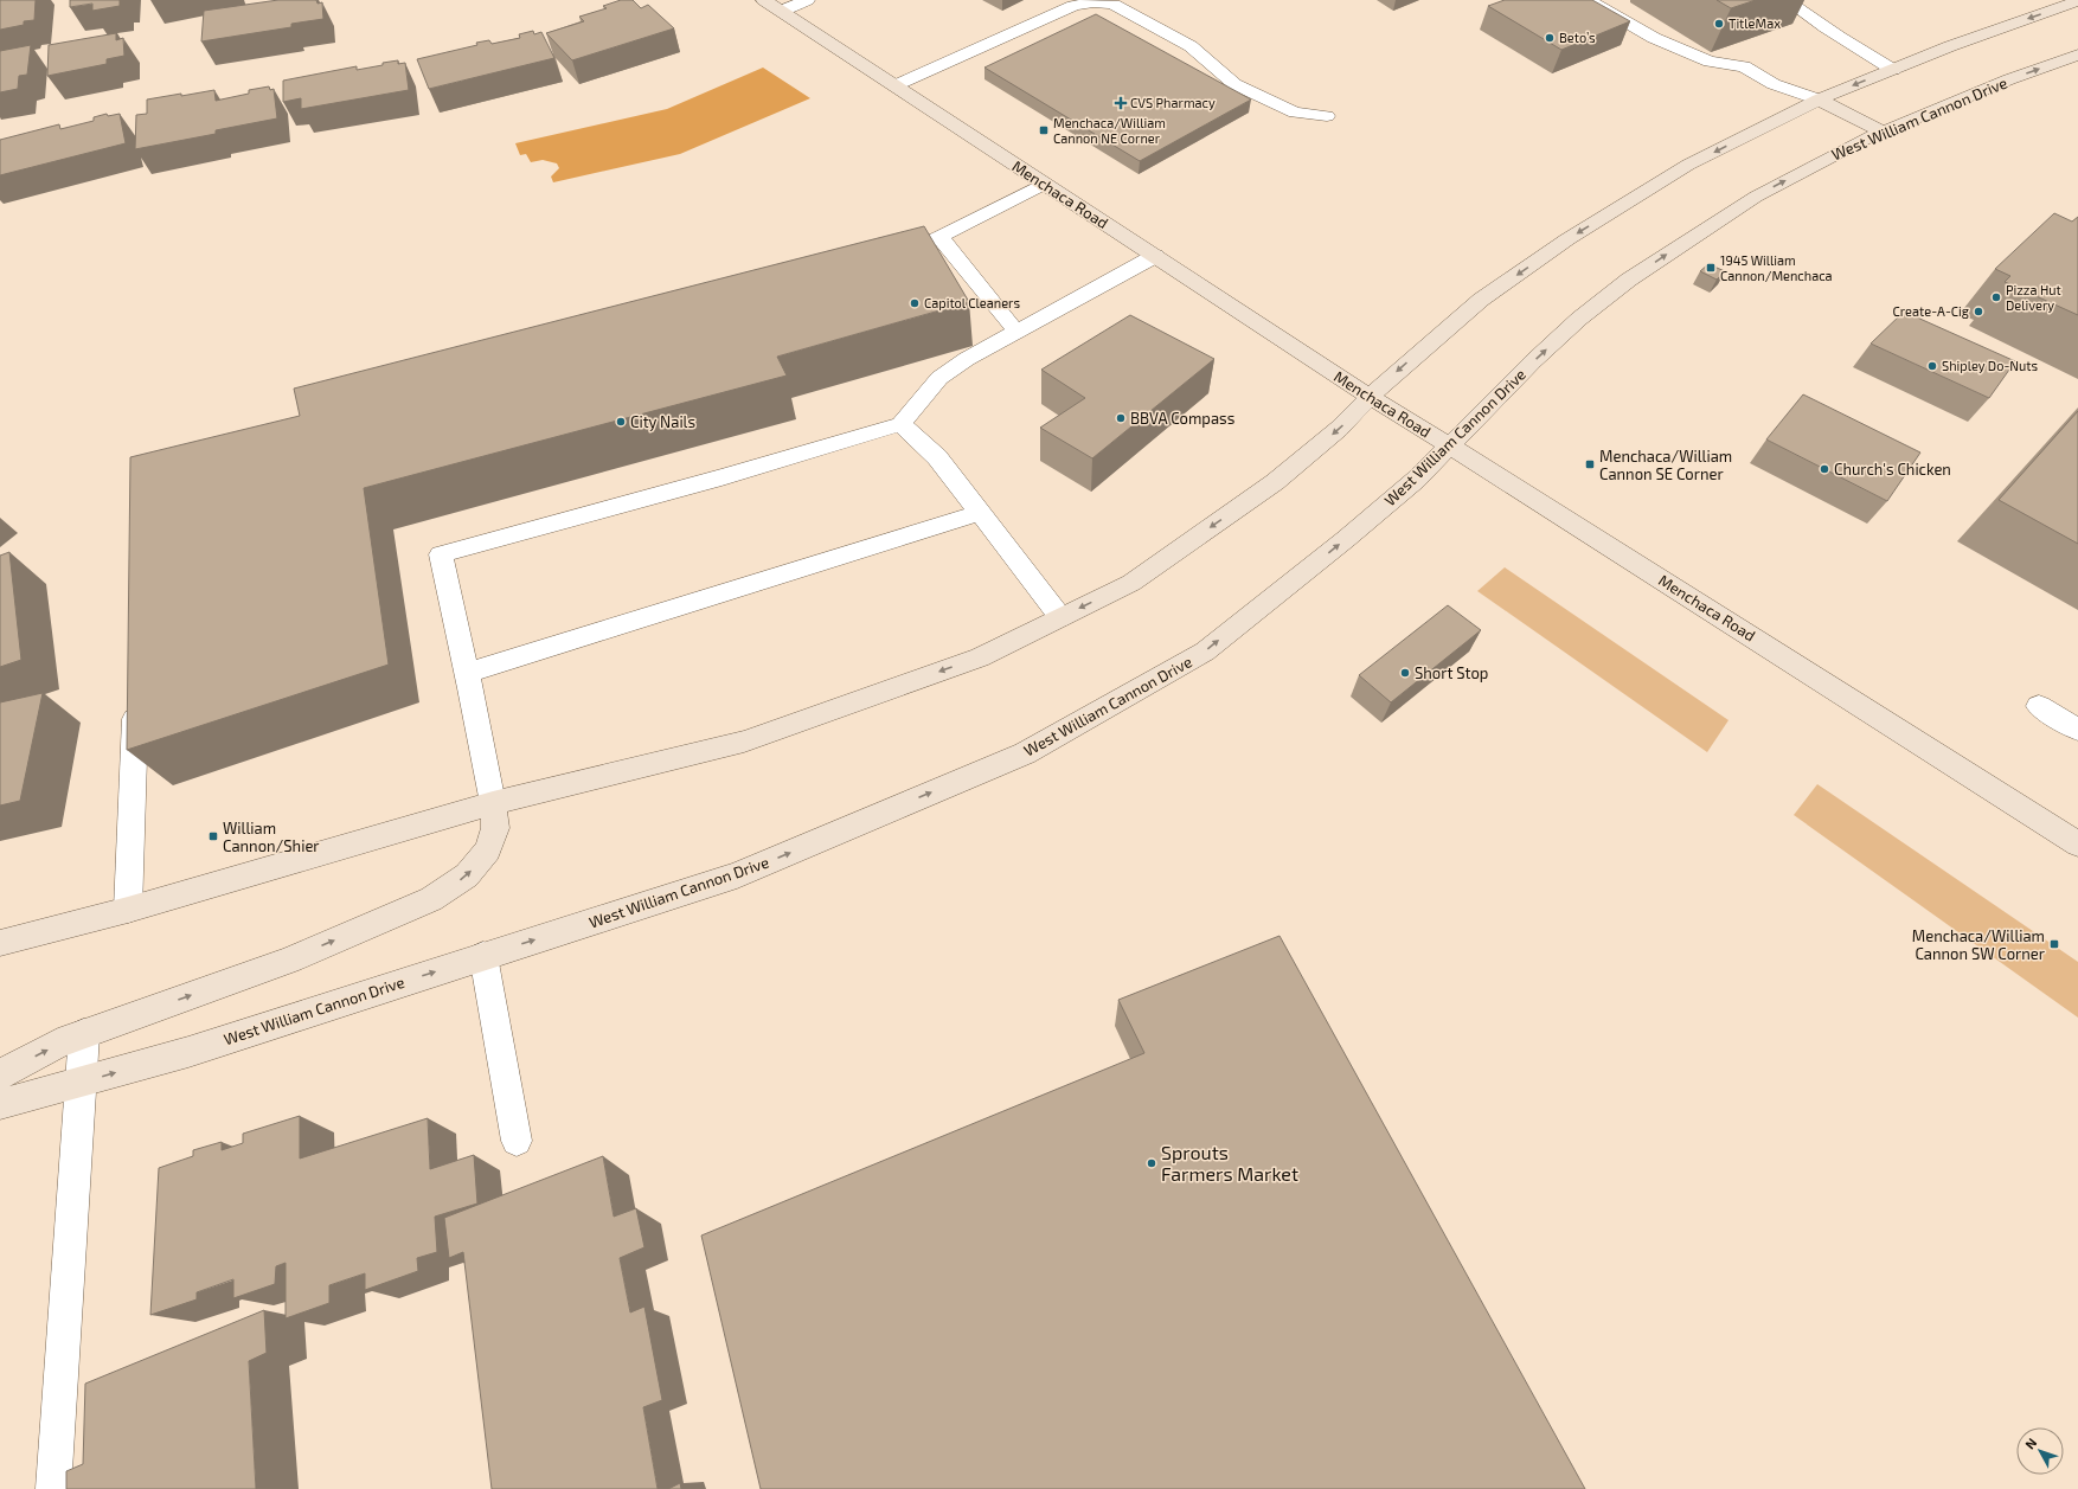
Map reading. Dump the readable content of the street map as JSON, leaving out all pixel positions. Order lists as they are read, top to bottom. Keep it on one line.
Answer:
{"streets":{"main road":["West William Cannon Drive","Menchaca Road"]},"crossings":[["West William Cannon Drive","Menchaca Road"]],"places":{"other":["TitleMax","Beto’s","Pizza Hut Delivery","Capitol Cleaners","Create-A-Cig","Shipley Do-Nuts","BBVA Compass","City Nails","Church's Chicken","Short Stop","Sprouts Farmers Market"],"health":["CVS Pharmacy"],"transit":["Menchaca/William Cannon NE Corner","1945 William Cannon/Menchaca","Menchaca/William Cannon SE Corner","William Cannon/Shier","Menchaca/William Cannon SW Corner"]},"north":"top left"}
